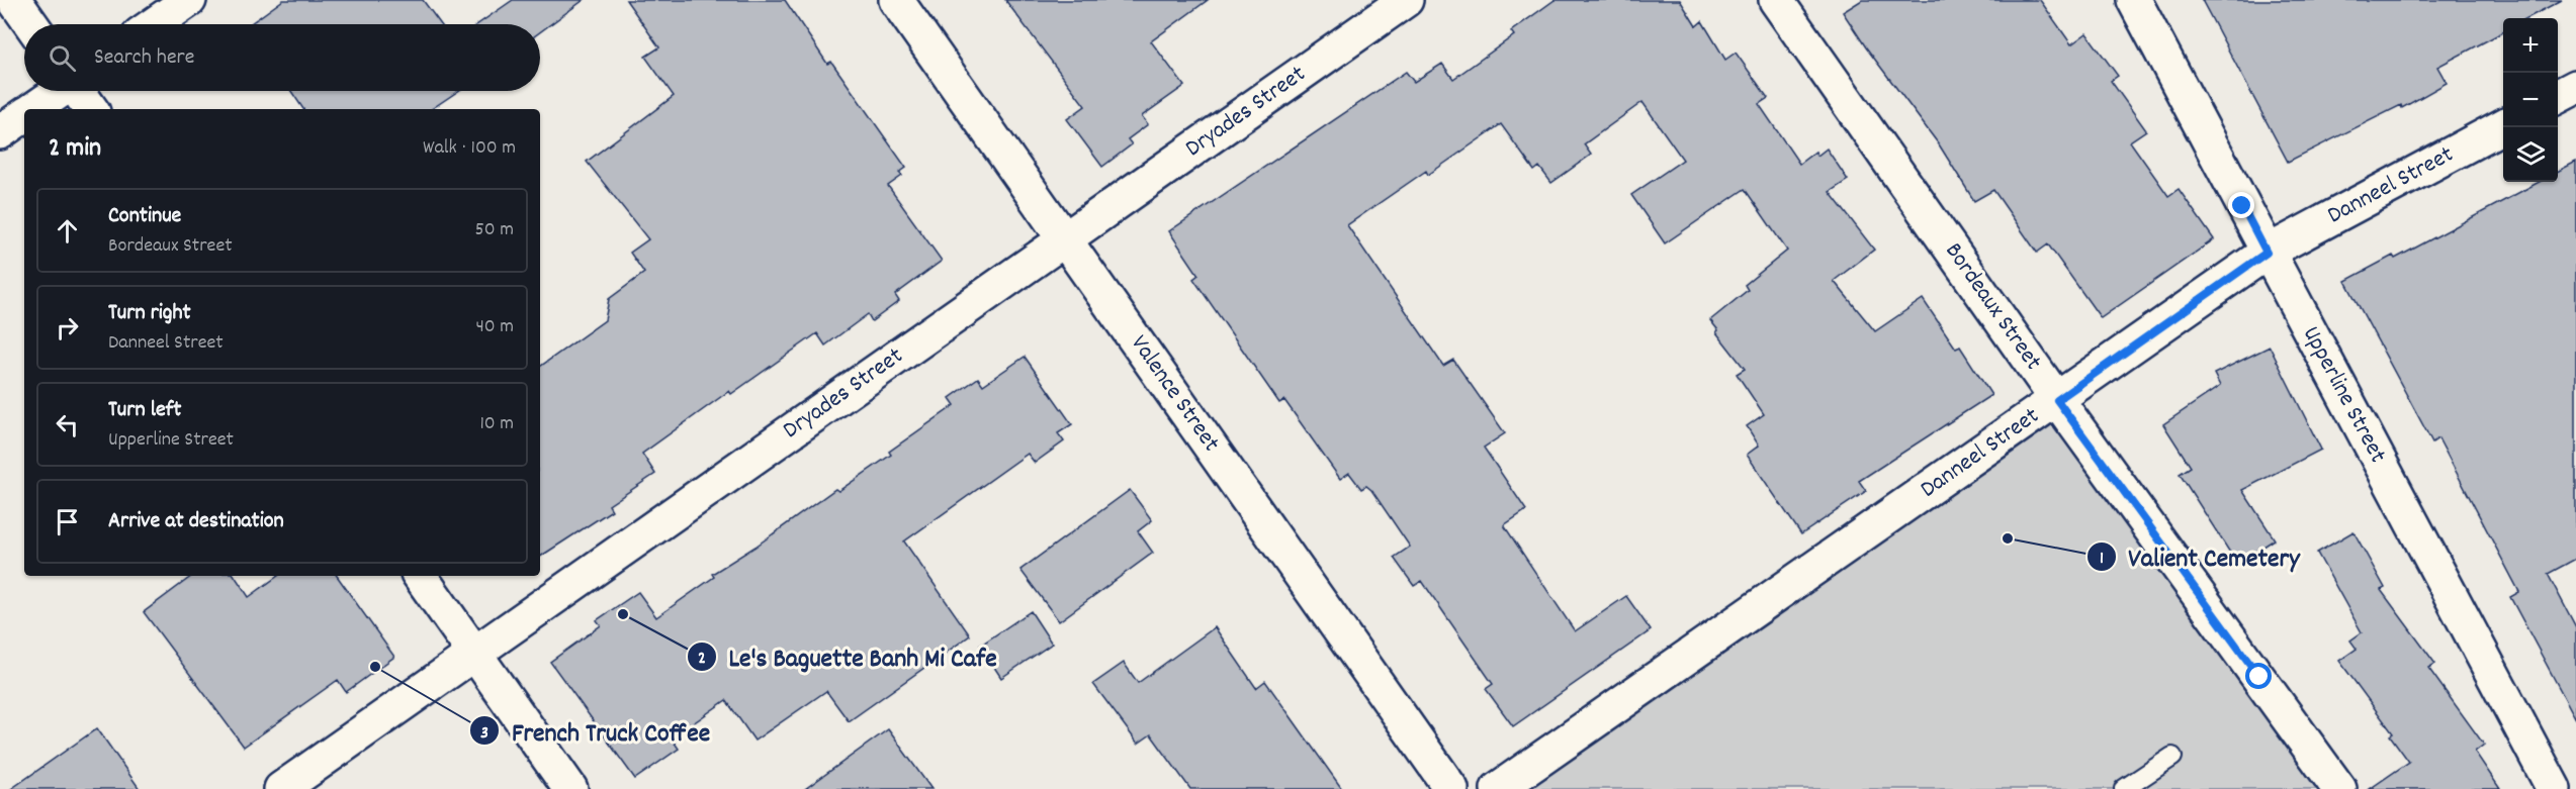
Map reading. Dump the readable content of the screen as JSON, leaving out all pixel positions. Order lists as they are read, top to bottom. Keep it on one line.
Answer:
{"streets":{"street":["Dryades Street","Danneel Street","Bordeaux Street","Valence Street","Upperline Street"]},"crossings":[["Dryades Street","Valence Street"],["Danneel Street","Bordeaux Street"],["Danneel Street","Upperline Street"]],"places":["Valient Cemetery","Le's Baguette Banh Mi Cafe","French Truck Coffee"],"page":{"map_buttons":["+","−"],"search":"Search here","heading":["2 min","Walk · 100 m"],"list":[["Continue","Bordeaux Street","50 m"],["Turn right","Danneel Street","40 m"],["Turn left","Upperline Street","10 m"],"Arrive at destination"]}}
